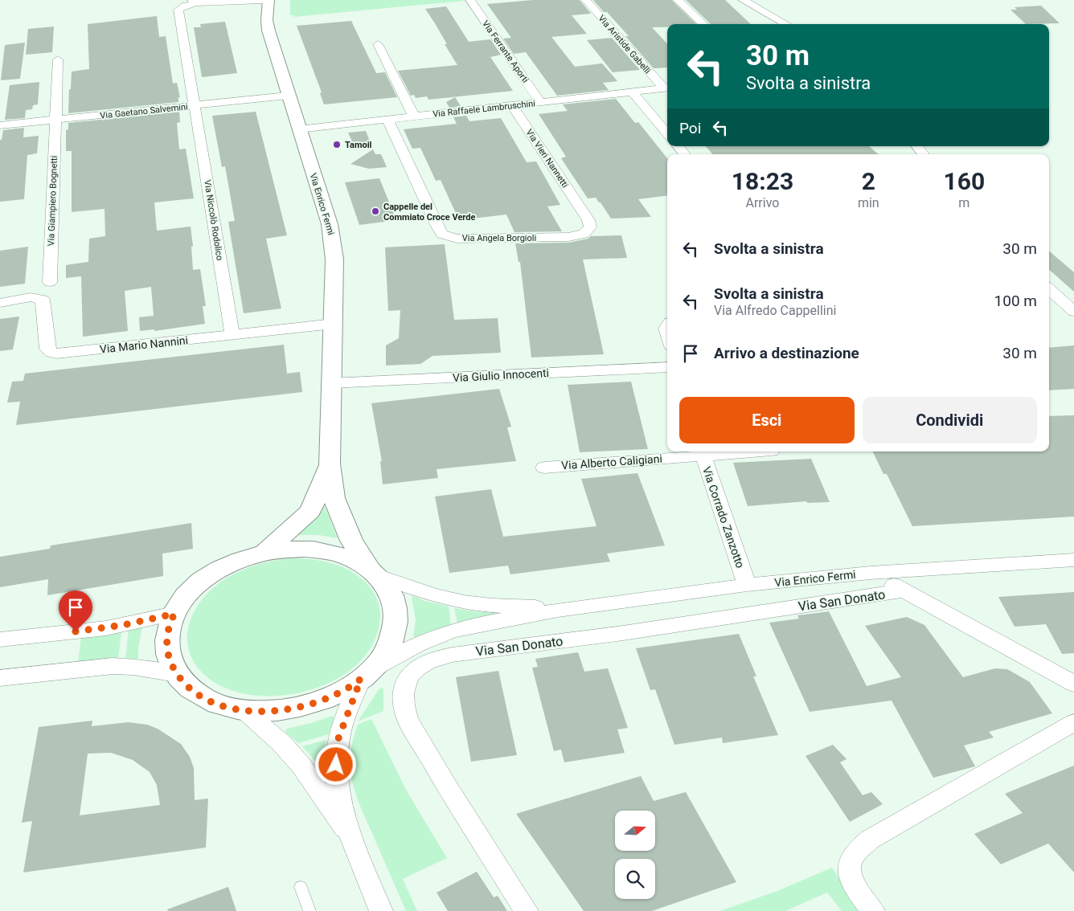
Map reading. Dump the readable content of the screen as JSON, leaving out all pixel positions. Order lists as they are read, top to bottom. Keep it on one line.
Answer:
{"streets":{"street":["Via Aristide Gabelli","Via Ferrante Aporti","Via Raffaele Lambruschini","Via Gaetano Salvemini","Via Vieri Nannetti","Via Giampiero Bognetti","Via Enrico Fermi","Via Niccolò Rodolico","Via Angela Borgioli","Via Mario Nannini","Via Giulio Innocenti","Via Alberto Caligiani","Via Corrado Zanzotto","Via San Donato"]},"crossings":[["Via Aristide Gabelli","Via Raffaele Lambruschini"],["Via Ferrante Aporti","Via Raffaele Lambruschini"],["Via Raffaele Lambruschini","Via Vieri Nannetti"],["Via Raffaele Lambruschini","Via Enrico Fermi"],["Via Raffaele Lambruschini","Via Angela Borgioli"],["Via Gaetano Salvemini","Via Giampiero Bognetti"],["Via Gaetano Salvemini","Via Enrico Fermi"],["Via Gaetano Salvemini","Via Niccolò Rodolico"],["Via Vieri Nannetti","Via Angela Borgioli"],["Via Enrico Fermi","Via Mario Nannini"],["Via Enrico Fermi","Via Giulio Innocenti"],["Via Enrico Fermi","Via Corrado Zanzotto"],["Via Enrico Fermi","Via San Donato"],["Via Niccolò Rodolico","Via Mario Nannini"],["Via Alberto Caligiani","Via Corrado Zanzotto"]],"places":["Tamoil","Cappelle del Commiato Croce Verde"],"north":"right","page":{"turn":["30 m","Svolta a sinistra"],"then":"Poi","eta":["18:23","Arrivo","2","min","160","m"],"list":[{"name":"Svolta a sinistra","value":"30 m"},{"name":"Svolta a sinistra","note":"Via Alfredo Cappellini","value":"100 m"},{"name":"Arrivo a destinazione","value":"30 m"}],"buttons":["Esci","Condividi"]}}
